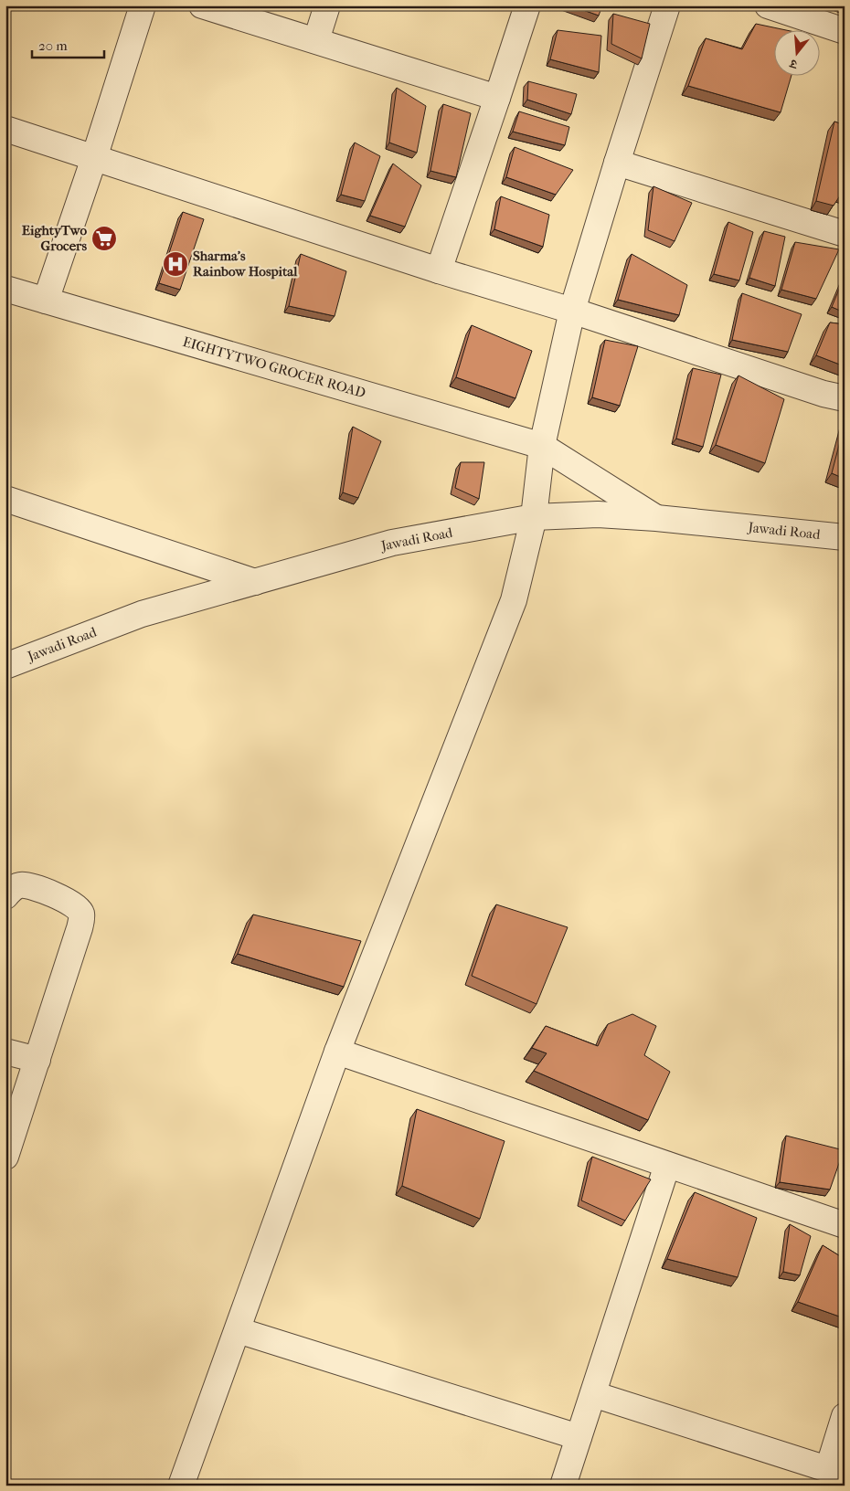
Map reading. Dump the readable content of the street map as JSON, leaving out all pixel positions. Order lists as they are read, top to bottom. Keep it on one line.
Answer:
{"streets":{"street":["EIGHTYTWO GROCER ROAD","Jawadi Road"]},"crossings":[["EIGHTYTWO GROCER ROAD","Jawadi Road"]],"places":{"supermarket":["EightyTwo Grocers"],"hospital":["Sharma's Rainbow Hospital"]},"scale_bar":"20 m","north":"bottom"}
